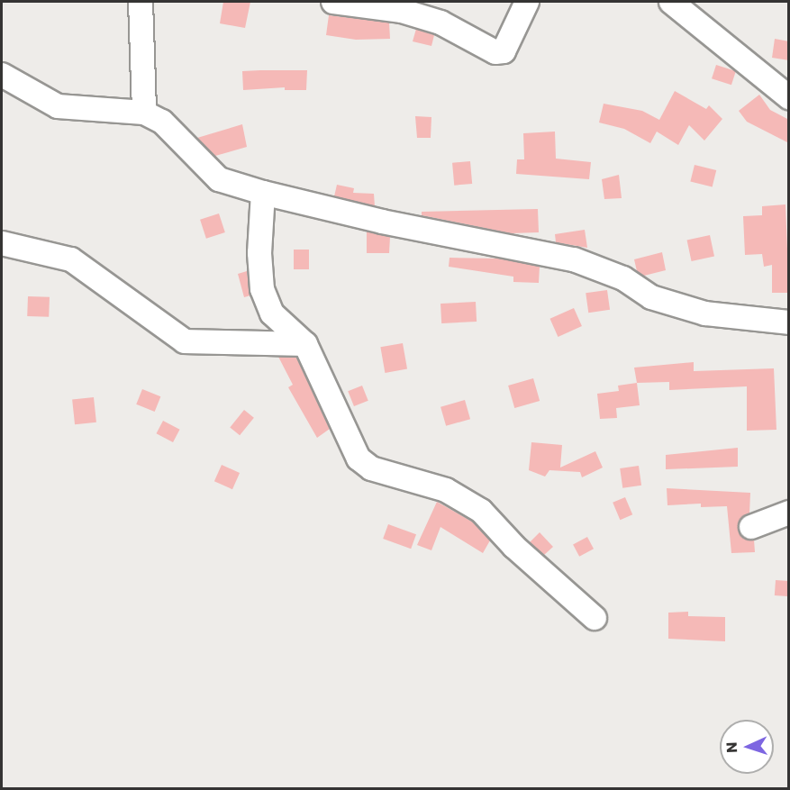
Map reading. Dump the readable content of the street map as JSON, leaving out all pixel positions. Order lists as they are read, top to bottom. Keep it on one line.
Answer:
{"north":"left"}
